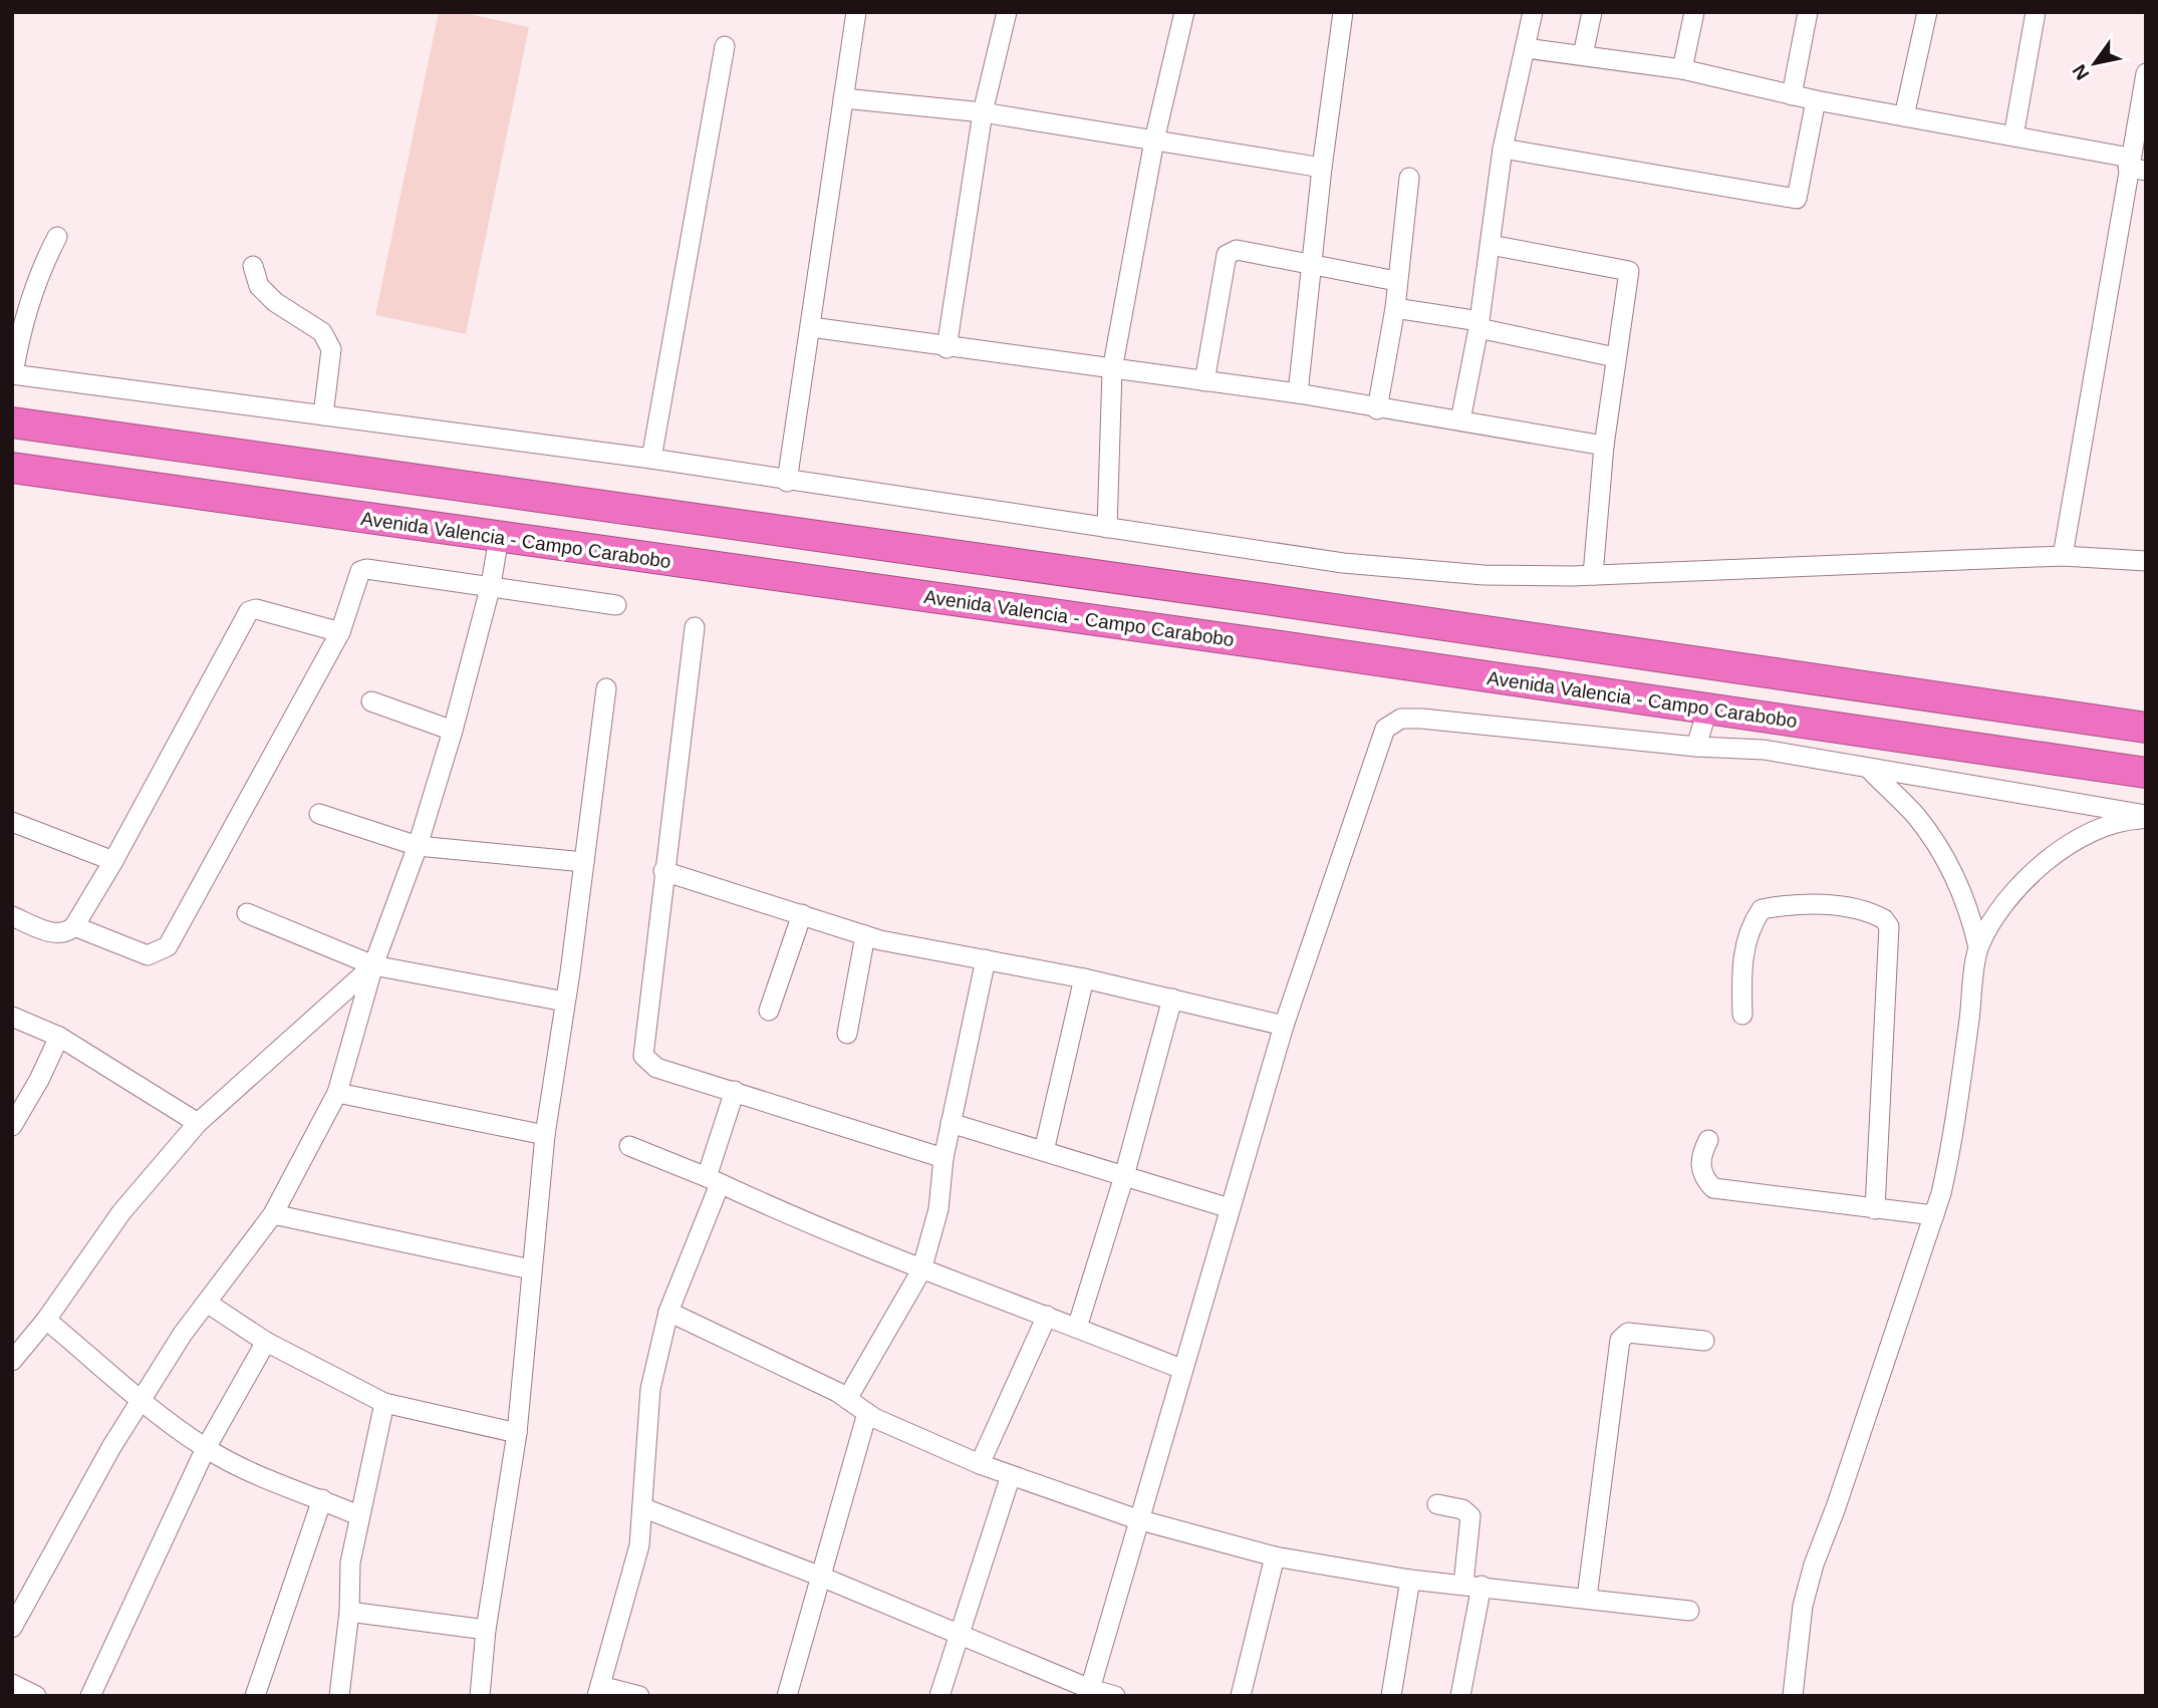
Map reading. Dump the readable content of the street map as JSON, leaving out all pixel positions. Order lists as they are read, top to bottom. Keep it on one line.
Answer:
{"streets":{"highway":["Avenida Valencia - Campo Carabobo"]},"north":"bottom left"}
